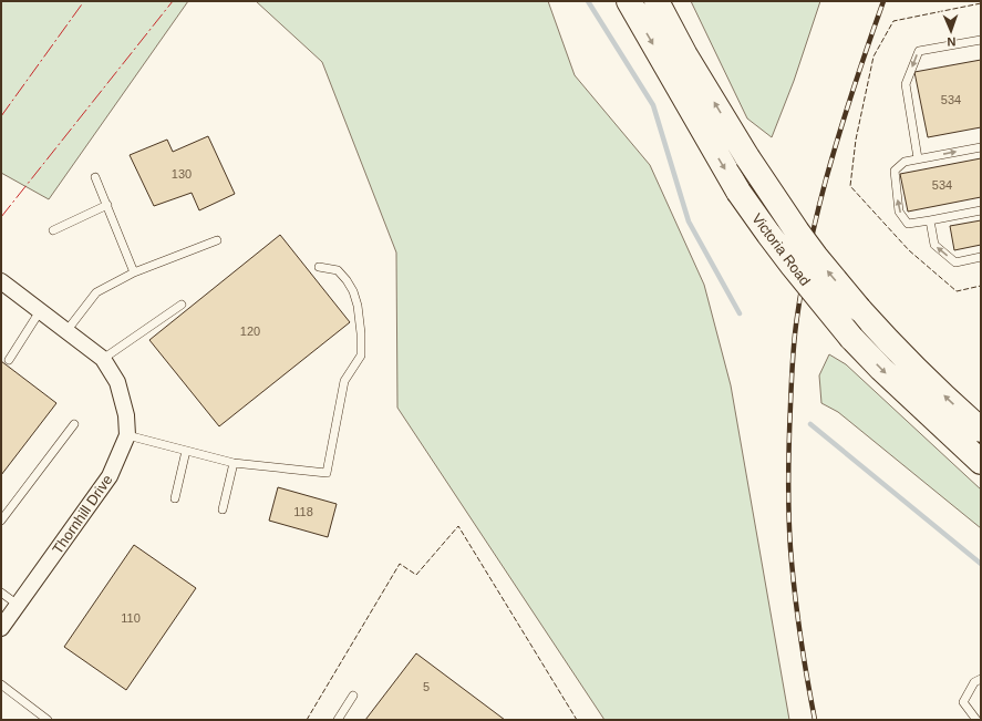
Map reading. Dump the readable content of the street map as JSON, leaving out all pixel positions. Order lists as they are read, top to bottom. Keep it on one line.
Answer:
{"streets":{"main road":["Victoria Road"],"street":["Thornhill Drive"]},"house_numbers":["534","130","534","120","118","110","5"],"north":"bottom"}
